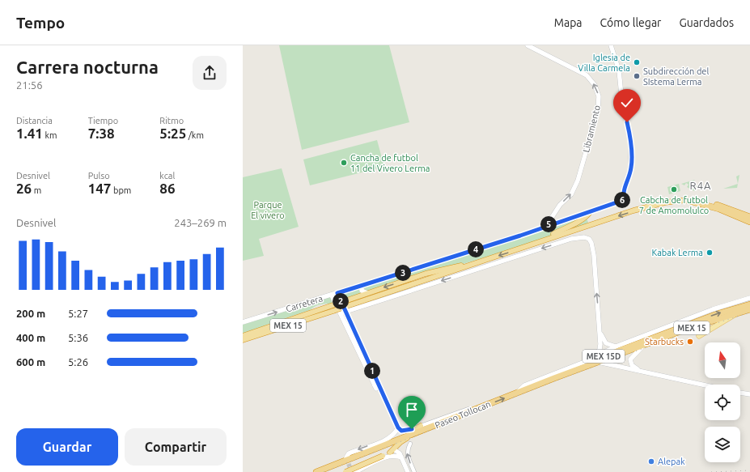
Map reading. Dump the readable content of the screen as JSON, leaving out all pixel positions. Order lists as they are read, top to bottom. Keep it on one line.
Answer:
{"streets":{"highway":["MEX 15","MEX 15D","Paseo Tollocan"],"main road":["Libramiento","Carretera"]},"crossings":[["Libramiento","Carretera"],["MEX 15","MEX 15D"],["MEX 15","Paseo Tollocan"],["MEX 15D","Paseo Tollocan"]],"districts":["R4A"],"parks":["Parque El vivero"],"places":["Iglesia de Villa Carmela","Subdirección del SIstema Lerma","Cancha de futbol 11 del Vivero Lerma","Cabcha de futbol 7 de Amomolulco","Kabak Lerma","Starbucks","Alepak"],"north":"top","page":{"header":"Tempo","nav":["Mapa","Cómo llegar","Guardados"],"heading":["Carrera nocturna","21:56"],"stats":[["Distancia","1.41 km"],["Tiempo","7:38"],["Ritmo","5:25 /km"],["Desnivel","26 m"],["Pulso","147 bpm"],["kcal","86"]],"pins":["6","5","4","3","2","1"],"chart":["Desnivel","243–269 m"],"list":[{"name":"200 m","note":"5:27"},{"name":"400 m","note":"5:36"},{"name":"600 m","note":"5:26"}],"buttons":["Guardar","Compartir"]}}
